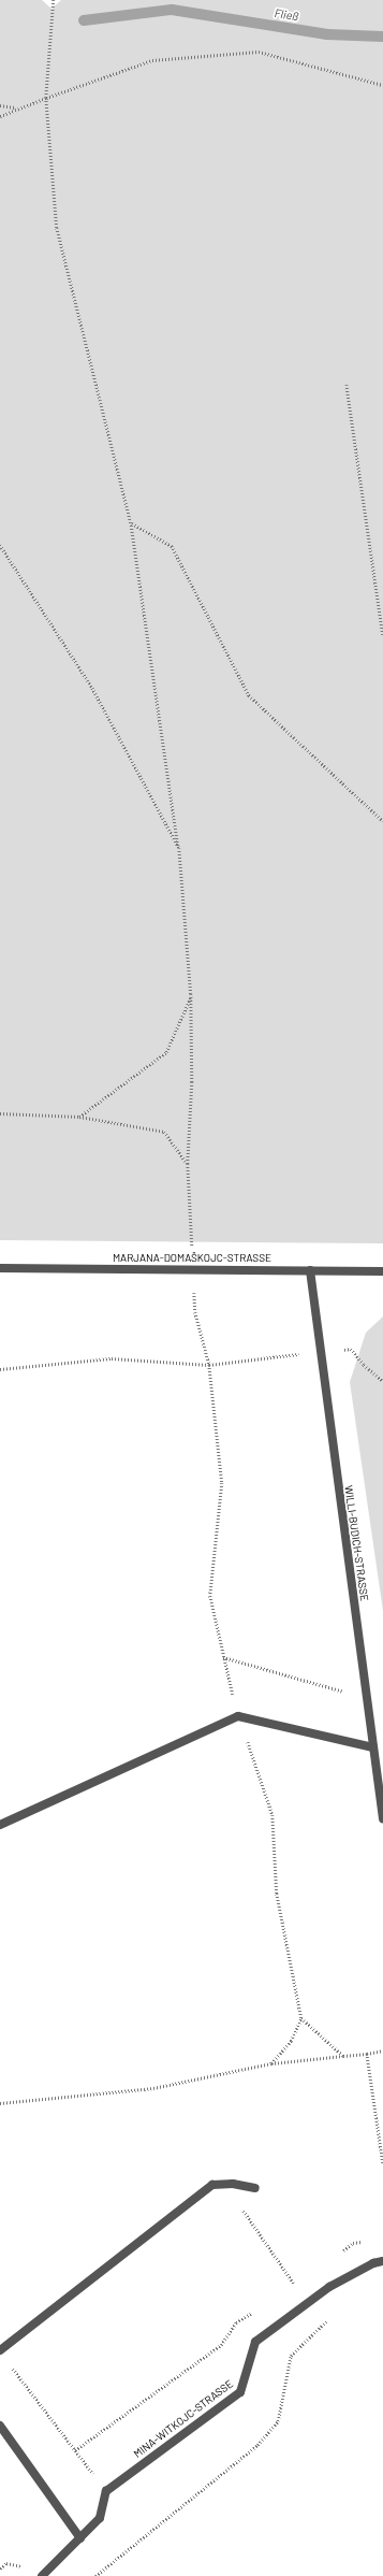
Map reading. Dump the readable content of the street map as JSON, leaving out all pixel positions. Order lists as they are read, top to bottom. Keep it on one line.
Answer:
{"streets":{"street":["MARJANA-DOMAŠKOJC-STRASSE","WILLI-BUDICH-STRASSE","MINA-WITKOJC-STRASSE"]},"crossings":[["MARJANA-DOMAŠKOJC-STRASSE","WILLI-BUDICH-STRASSE"]],"water":["Fließ"]}
